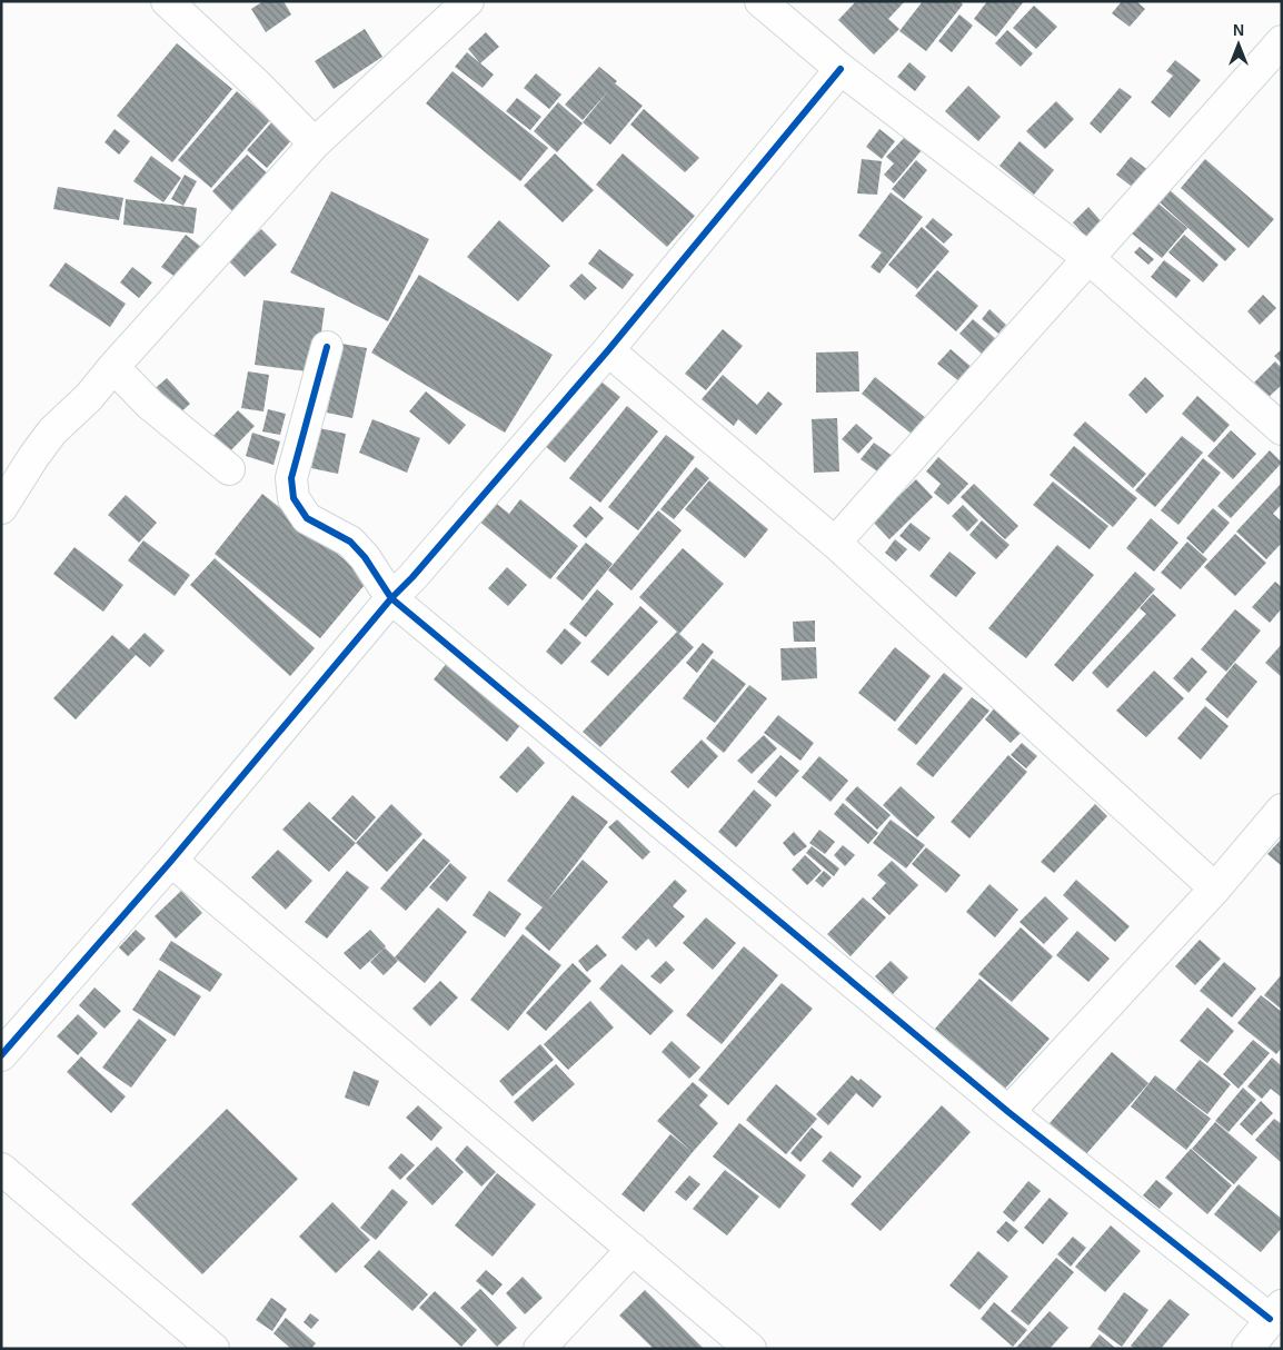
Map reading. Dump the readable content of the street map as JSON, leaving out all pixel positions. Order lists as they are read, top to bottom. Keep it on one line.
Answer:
{"north":"top"}
